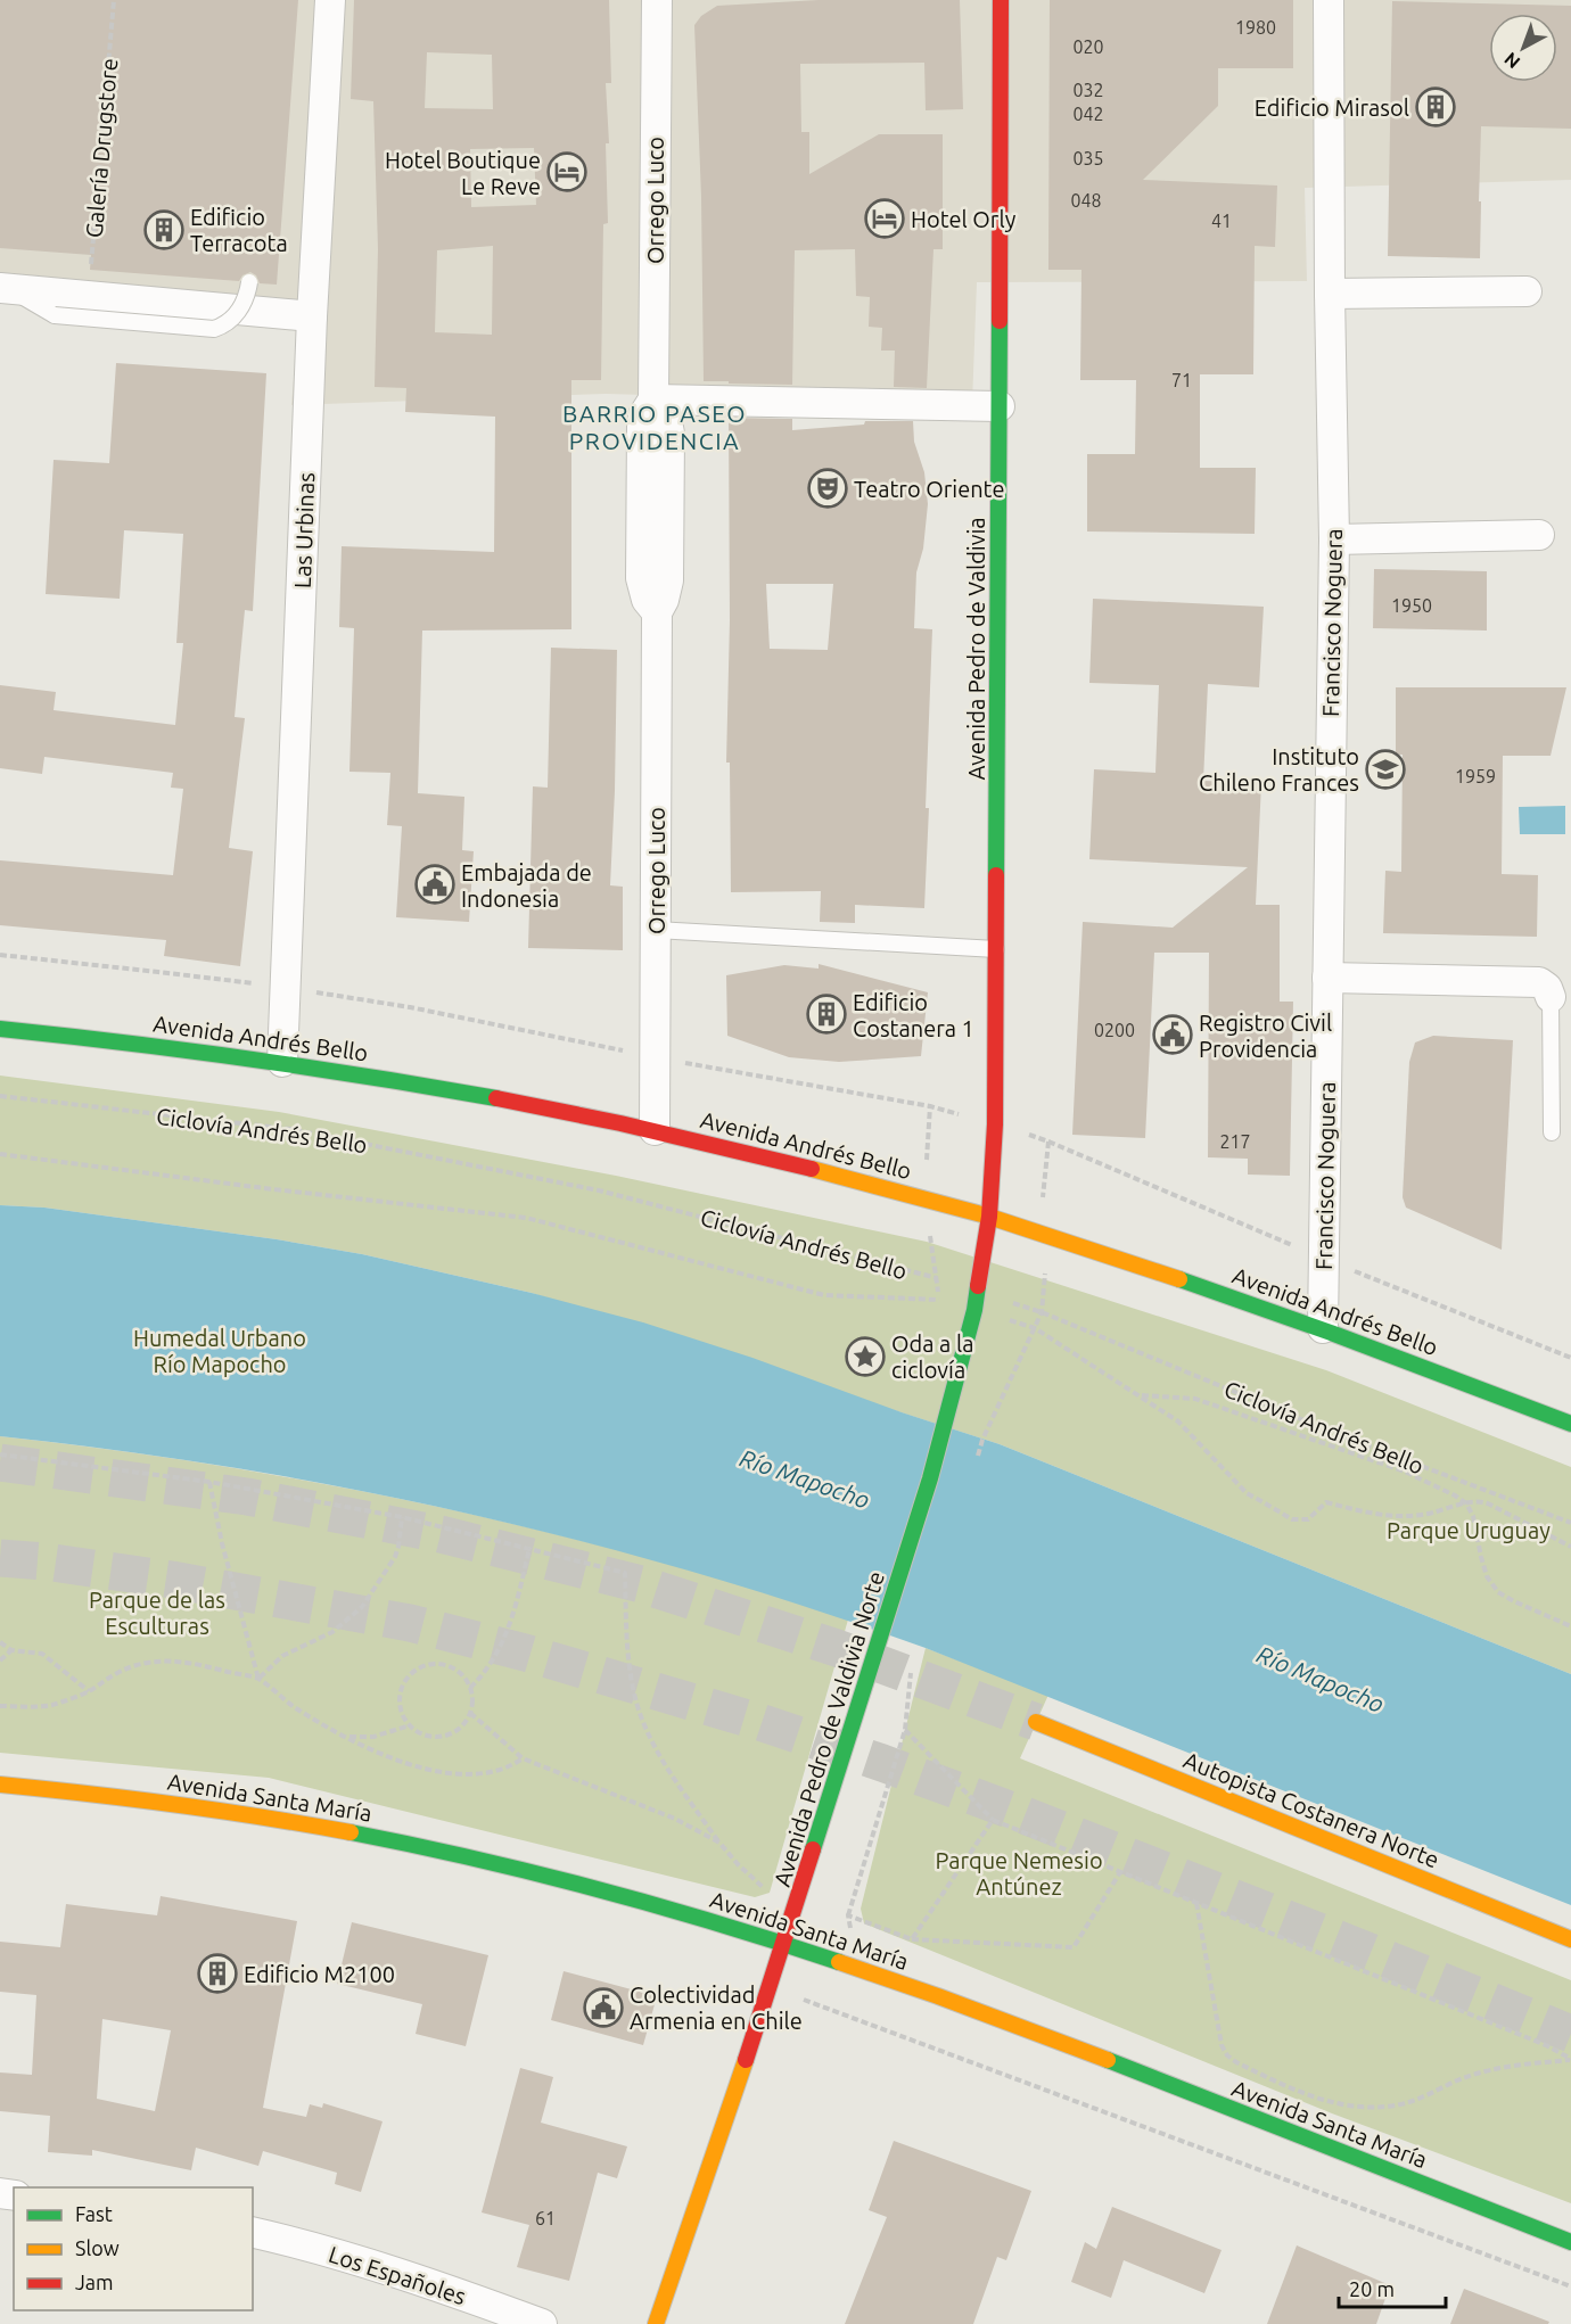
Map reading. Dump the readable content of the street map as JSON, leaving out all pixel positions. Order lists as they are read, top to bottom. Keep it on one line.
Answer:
{"streets":{"main road":["Avenida Pedro de Valdivia","Avenida Andrés Bello","Avenida Pedro de Valdivia Norte","Avenida Santa María","Autopista Costanera Norte"],"street":["Orrego Luco","Las Urbinas","Francisco Noguera","Los Españoles"],"path":["Galería Drugstore","Ciclovía Andrés Bello"]},"crossings":[["Orrego Luco","Avenida Andrés Bello"],["Las Urbinas","Avenida Andrés Bello"],["Francisco Noguera","Avenida Andrés Bello"],["Avenida Pedro de Valdivia","Avenida Andrés Bello"],["Avenida Pedro de Valdivia","Avenida Pedro de Valdivia Norte"],["Avenida Andrés Bello","Avenida Pedro de Valdivia Norte"],["Ciclovía Andrés Bello","Avenida Pedro de Valdivia Norte"],["Avenida Pedro de Valdivia Norte","Avenida Santa María"]],"districts":["BARRIO PASEO PROVIDENCIA"],"water":["Río Mapocho"],"parks":["Humedal Urbano Río Mapocho","Parque Uruguay","Parque de las Esculturas","Parque Nemesio Antúnez"],"places":{"building":["Edificio Mirasol","Edificio Terracota","Edificio Costanera 1","Edificio M2100"],"hotel":["Hotel Boutique Le Reve","Hotel Orly"],"theatre":["Teatro Oriente"],"school or university":["Instituto Chileno Frances"],"public building":["Embajada de Indonesia","Registro Civil Providencia","Colectividad Armenia en Chile"],"place":["Oda a la ciclovía"]},"house_numbers":["1980","020","032","042","035","048","41","71","1950","1959","0200","217","61"],"legend":["Fast","Slow","Jam"],"scale_bar":"20 m","north":"bottom left"}
